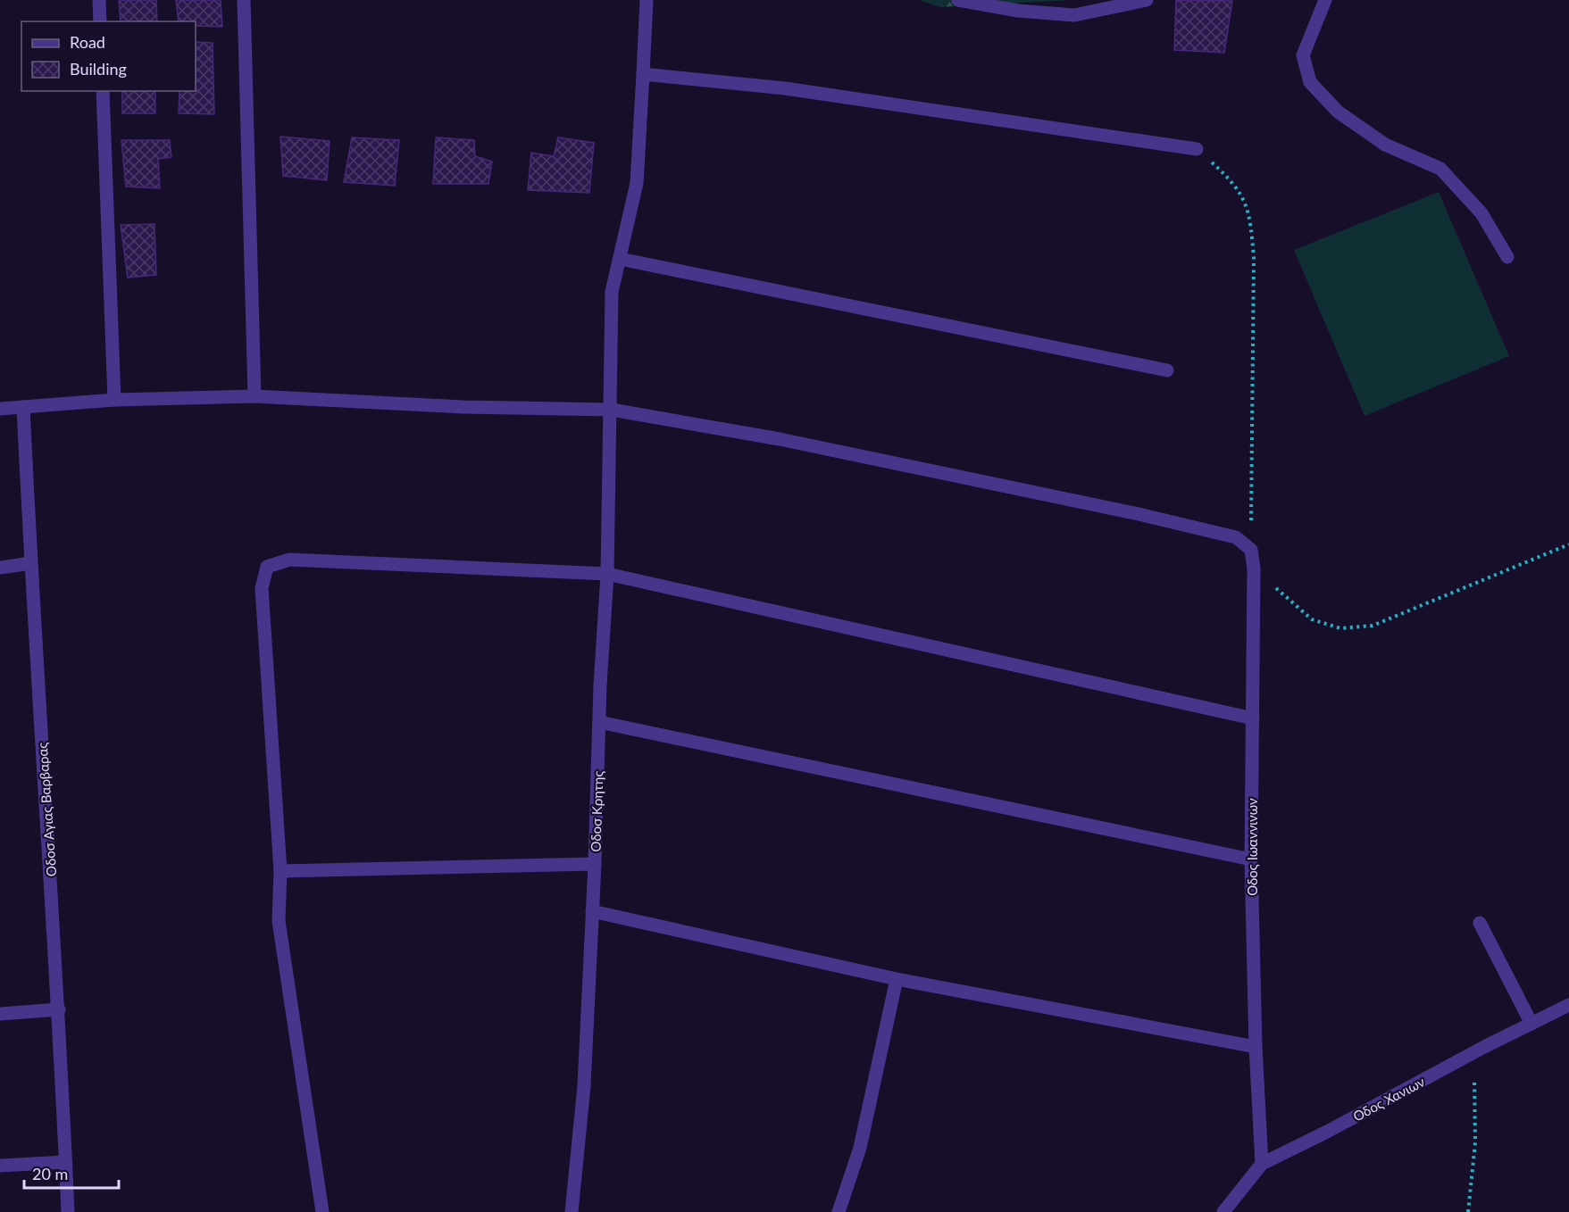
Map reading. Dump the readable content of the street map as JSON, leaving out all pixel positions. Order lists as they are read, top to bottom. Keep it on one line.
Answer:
{"streets":{"street":["Οδοσ Αγιας Βαρβαρας","Οδοσ Κρητης","Οδος Ιωαννινων","Οδος Χανιων"]},"crossings":[["Οδος Ιωαννινων","Οδος Χανιων"]],"legend":["Road","Building"],"scale_bar":"20 m"}
